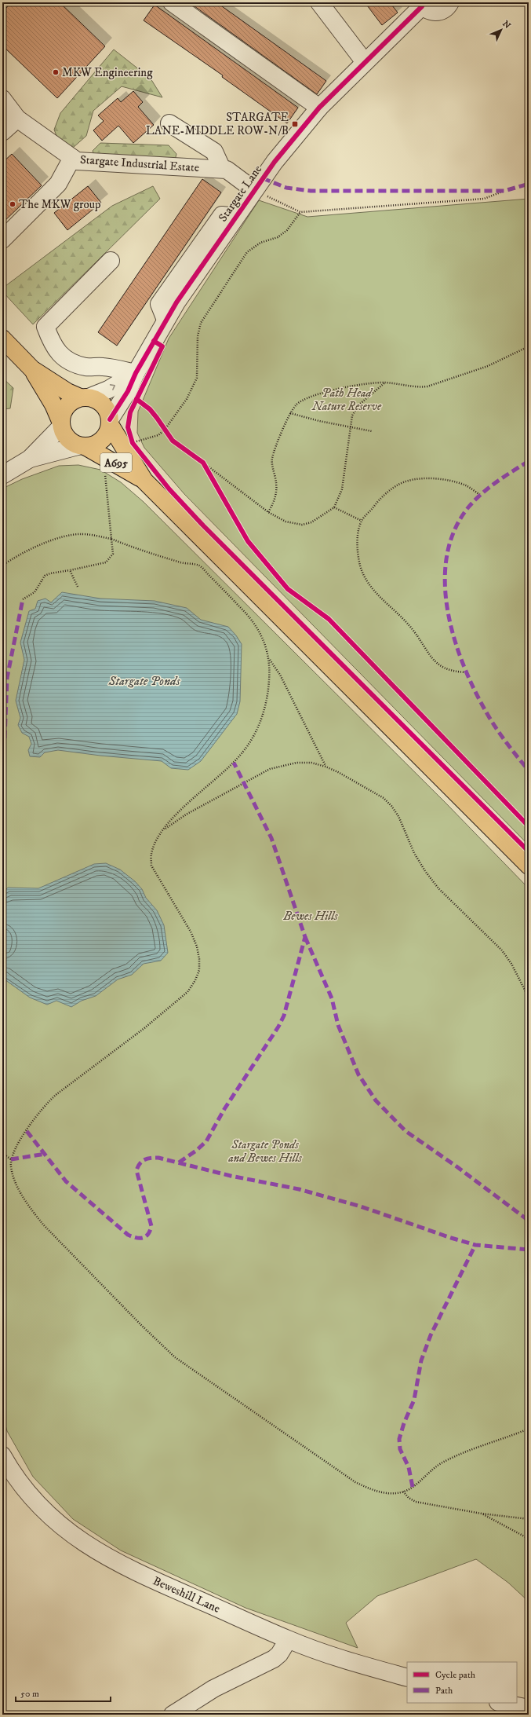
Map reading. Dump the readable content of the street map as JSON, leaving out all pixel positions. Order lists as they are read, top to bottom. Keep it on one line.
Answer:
{"streets":{"main road":["A695"],"street":["Stargate Industrial Estate","Stargate Lane","Beweshill Lane"]},"crossings":[["Stargate Industrial Estate","Stargate Lane"],["Stargate Lane","A695"]],"water":["Stargate Ponds"],"parks":["Path Head Nature Reserve","Bewes Hills","Stargate Ponds and Bewes Hills"],"places":{"other":["MKW Engineering","The MKW group"],"transit":["STARGATE LANE-MIDDLE ROW-N/B"]},"legend":["Cycle path","Path"],"scale_bar":"50 m","north":"top right"}
